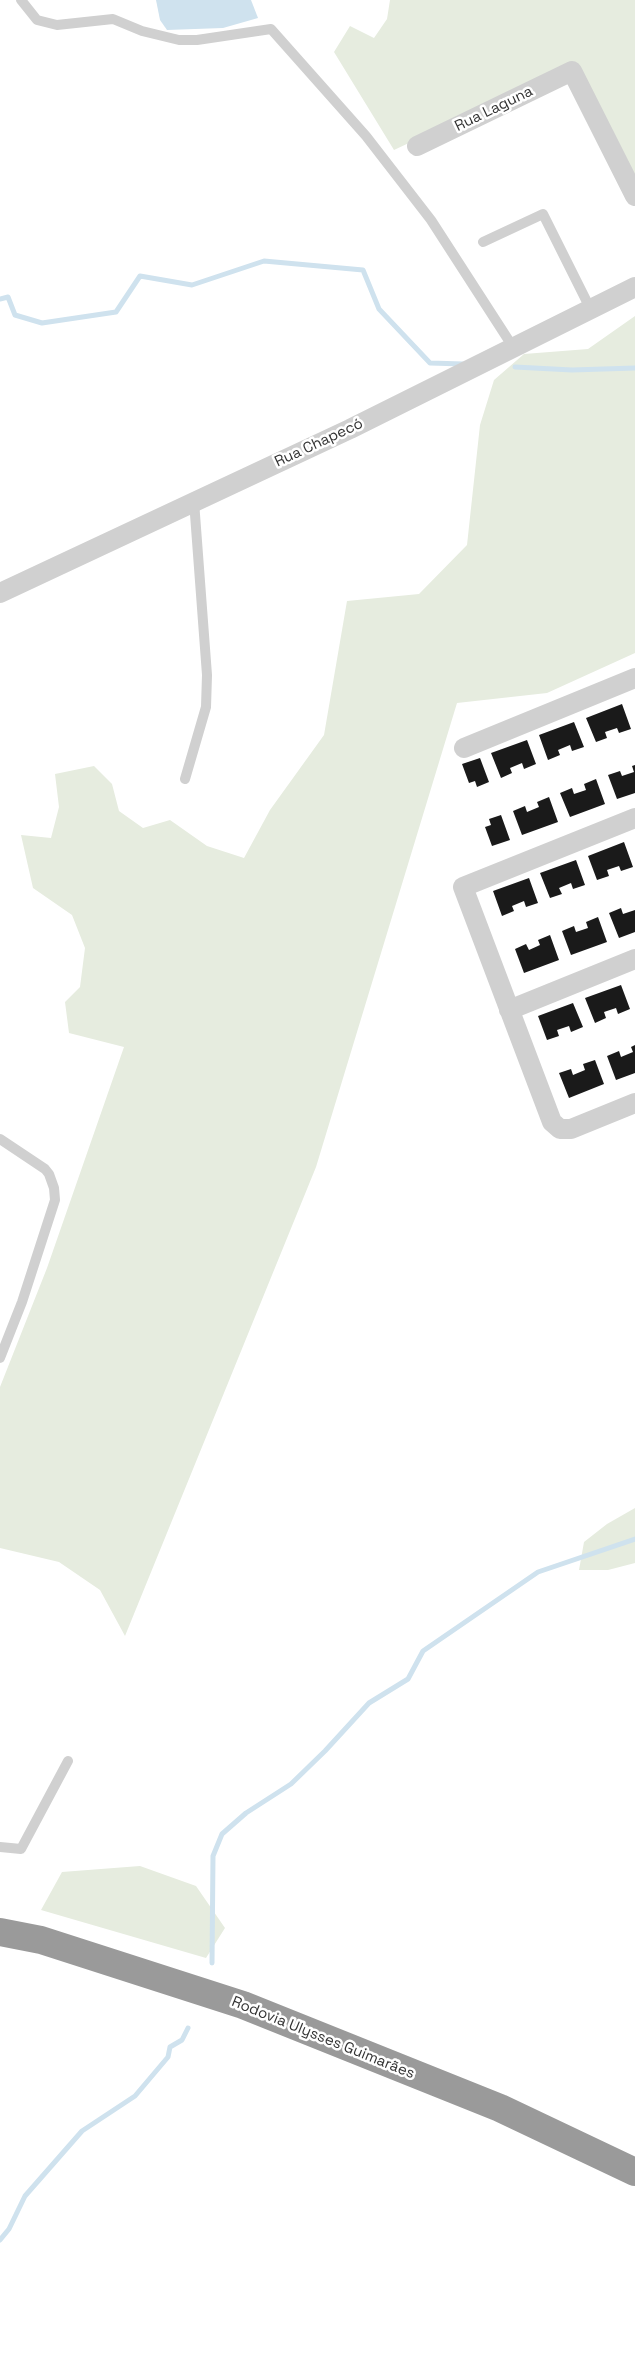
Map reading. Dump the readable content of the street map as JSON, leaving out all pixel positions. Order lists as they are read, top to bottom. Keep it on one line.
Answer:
{"streets":{"highway":["Rodovia Ulysses Guimarães"],"street":["Rua Laguna","Rua Chapecó"]}}
